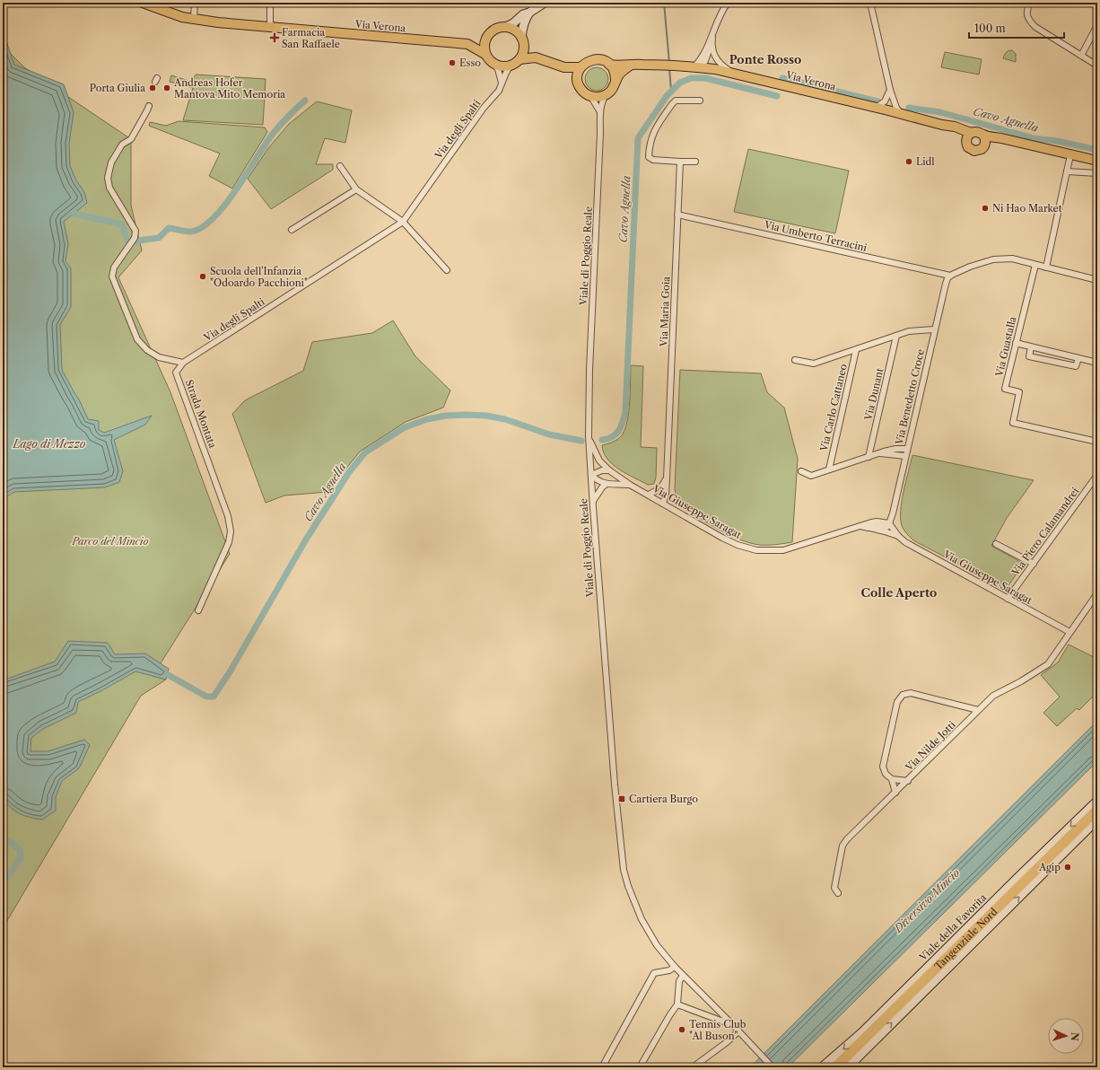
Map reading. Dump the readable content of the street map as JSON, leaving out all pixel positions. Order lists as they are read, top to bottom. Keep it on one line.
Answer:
{"streets":{"highway":["Tangenziale Nord"],"main road":["Via Verona","Viale della Favorita"],"street":["Via degli Spalti","Via Umberto Terracini","Viale di Poggio Reale","Via Maria Goia","Via Guastalla","Via Dunant","Via Benedetto Croce","Via Carlo Cattaneo","Strada Montata","Via Giuseppe Saragat","Via Piero Calamandrei","Via Nilde Jotti"]},"crossings":[["Via Verona","Via degli Spalti"],["Via Verona","Viale di Poggio Reale"],["Via degli Spalti","Strada Montata"],["Via Umberto Terracini","Via Maria Goia"],["Via Umberto Terracini","Via Benedetto Croce"],["Viale di Poggio Reale","Via Giuseppe Saragat"],["Via Maria Goia","Via Giuseppe Saragat"],["Via Benedetto Croce","Via Giuseppe Saragat"],["Via Giuseppe Saragat","Via Piero Calamandrei"],["Via Giuseppe Saragat","Via Nilde Jotti"]],"districts":["Ponte Rosso","Colle Aperto"],"water":["Cavo Agnella","Lago di Mezzo","Diversivo Mincio"],"parks":["Parco del Mincio"],"places":{"health":["Farmacia San Raffaele"],"other":["Esso","Porta Giulia","Andreas Hofer Mantova Mito Memoria","Lidl","Ni Hao Market","Scuola dell'Infanzia \"Odoardo Pacchioni\"","Agip","Tennis Club \"Al Buson\""],"transit":["Cartiera Burgo"]},"scale_bar":"100 m","north":"right"}
